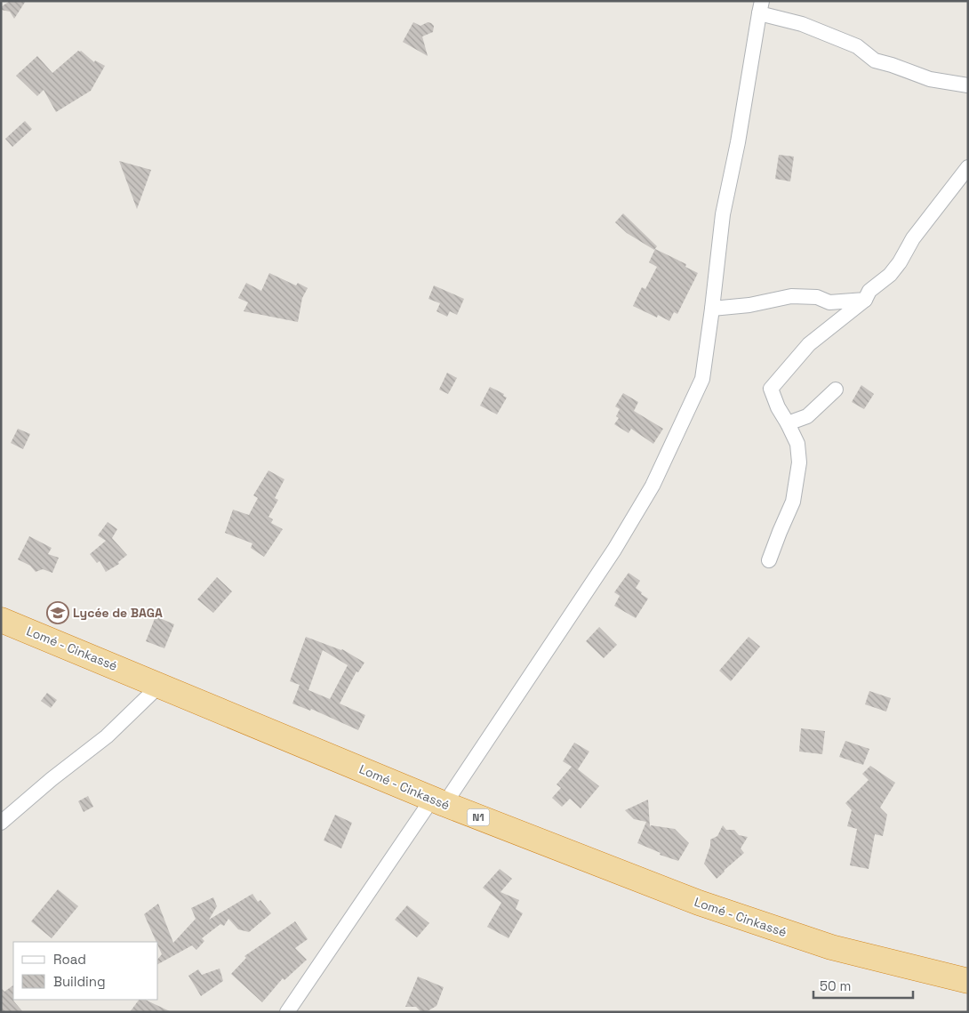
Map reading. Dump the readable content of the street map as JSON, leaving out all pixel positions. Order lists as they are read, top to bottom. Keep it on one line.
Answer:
{"streets":{"highway":["Lomé - Cinkassé","N1"]},"places":{"school or university":["Lycée de BAGA"]},"legend":["Road","Building"],"scale_bar":"50 m"}
